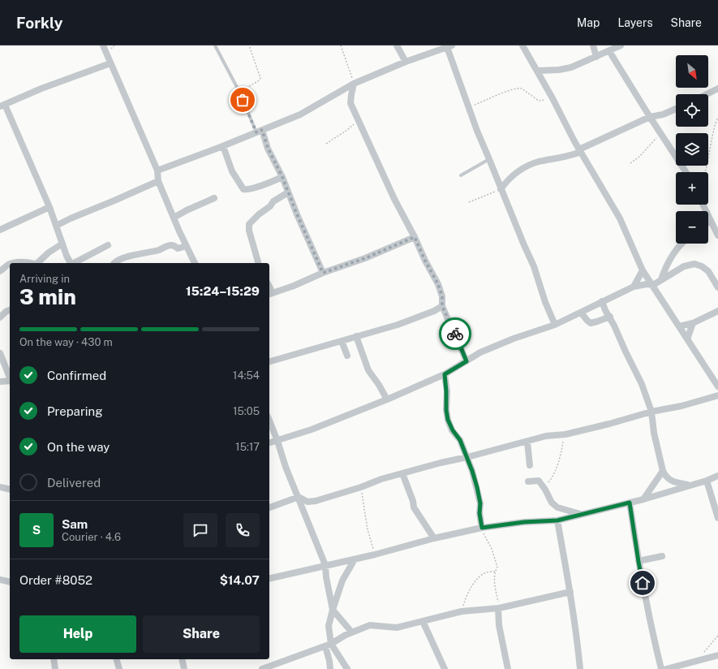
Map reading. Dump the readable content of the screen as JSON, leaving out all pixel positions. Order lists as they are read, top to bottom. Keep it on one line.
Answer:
{"north":"bottom right","page":{"header":"Forkly","nav":["Map","Layers","Share"],"map_buttons":["+","−"],"heading":["3 min","Arriving in","15:24–15:29"],"panel":["Sam","Courier · 4.6","Order #8052","$14.07"],"bar":"On the way · 430 m","list":[["Confirmed","14:54"],["Preparing","15:05"],["On the way","15:17"],"Delivered"],"round":"S","buttons":["Help","Share"]}}
